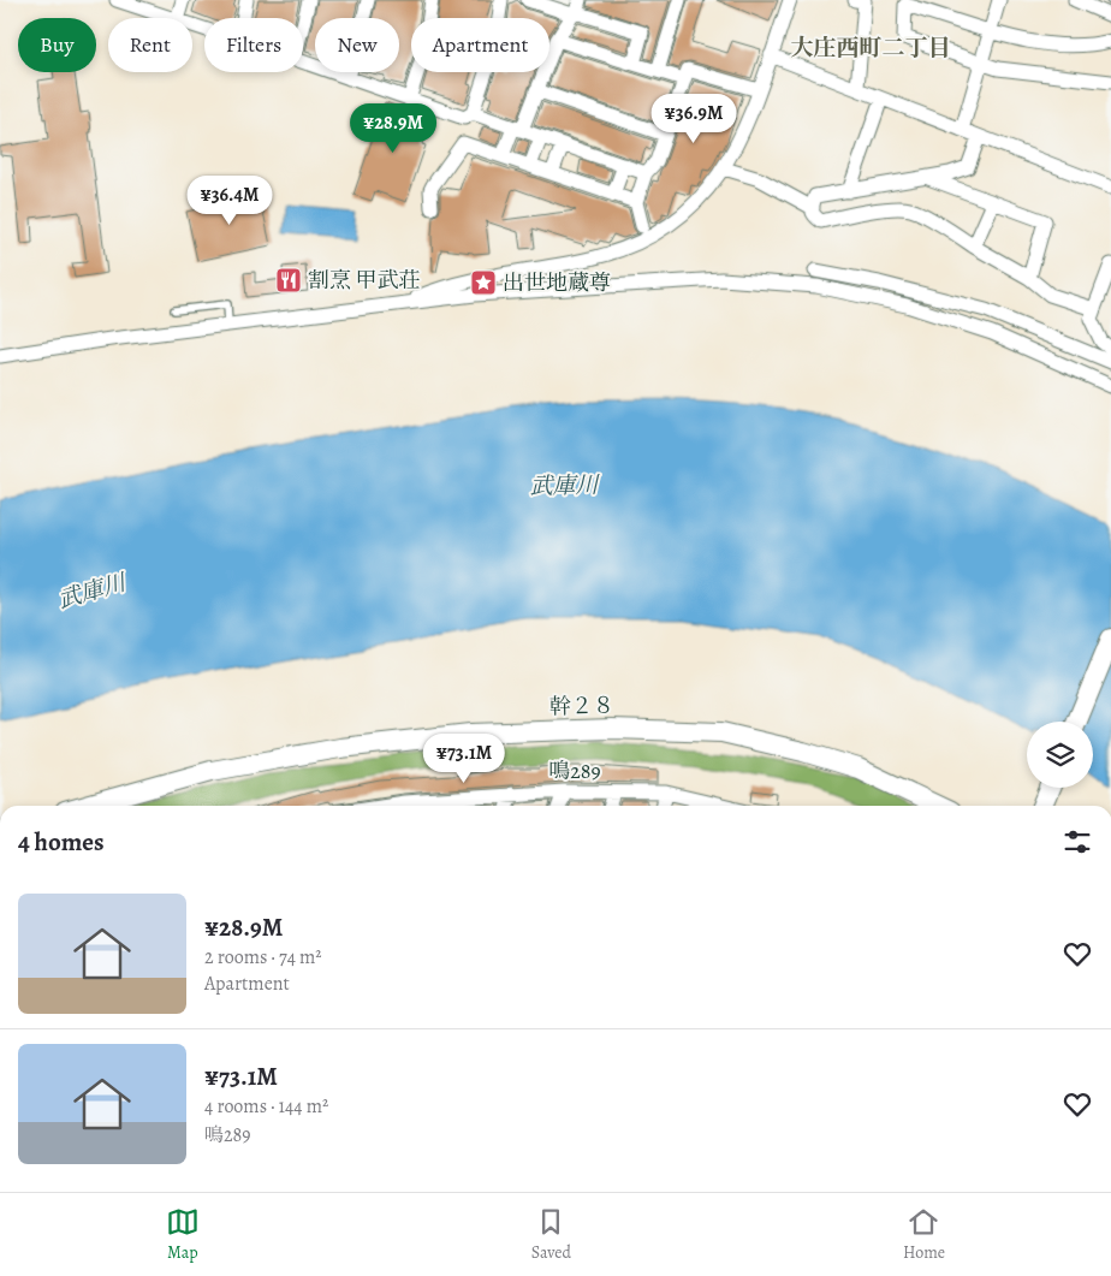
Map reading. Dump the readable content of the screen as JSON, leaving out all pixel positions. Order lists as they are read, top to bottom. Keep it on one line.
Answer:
{"streets":{"street":["幹２８","鳴289"]},"districts":["大庄西町二丁目"],"water":["武庫川"],"places":{"restaurant":["割烹 甲武荘"],"place":["出世地蔵尊"]},"page":{"chip":["Buy","Rent","Filters","New","Apartment"],"price":["¥36.9M","¥28.9M","¥36.4M","¥73.1M"],"heading":"4 homes","list":[{"name":"¥28.9M","note":"2 rooms · 74 m² · Apartment"},{"name":"¥73.1M","note":"4 rooms · 144 m² · 鳴289"}],"tabs":["Map","Saved","Home"]}}
